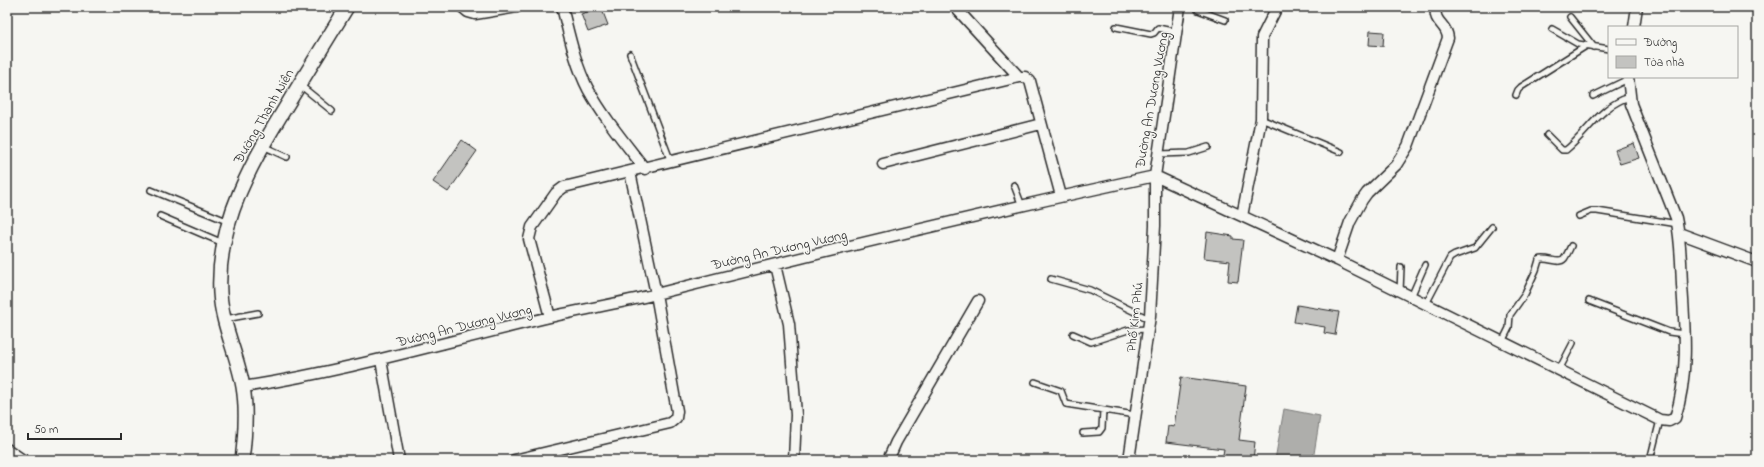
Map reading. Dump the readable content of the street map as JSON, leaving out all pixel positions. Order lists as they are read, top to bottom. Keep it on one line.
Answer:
{"streets":{"main road":["Đường Thanh Niên"],"street":["Đường An Dương Vương","Phố Kim Phú"]},"crossings":[["Đường An Dương Vương","Đường Thanh Niên"],["Đường An Dương Vương","Phố Kim Phú"]],"legend":["Đường","Tòa nhà"],"scale_bar":"50 m"}
